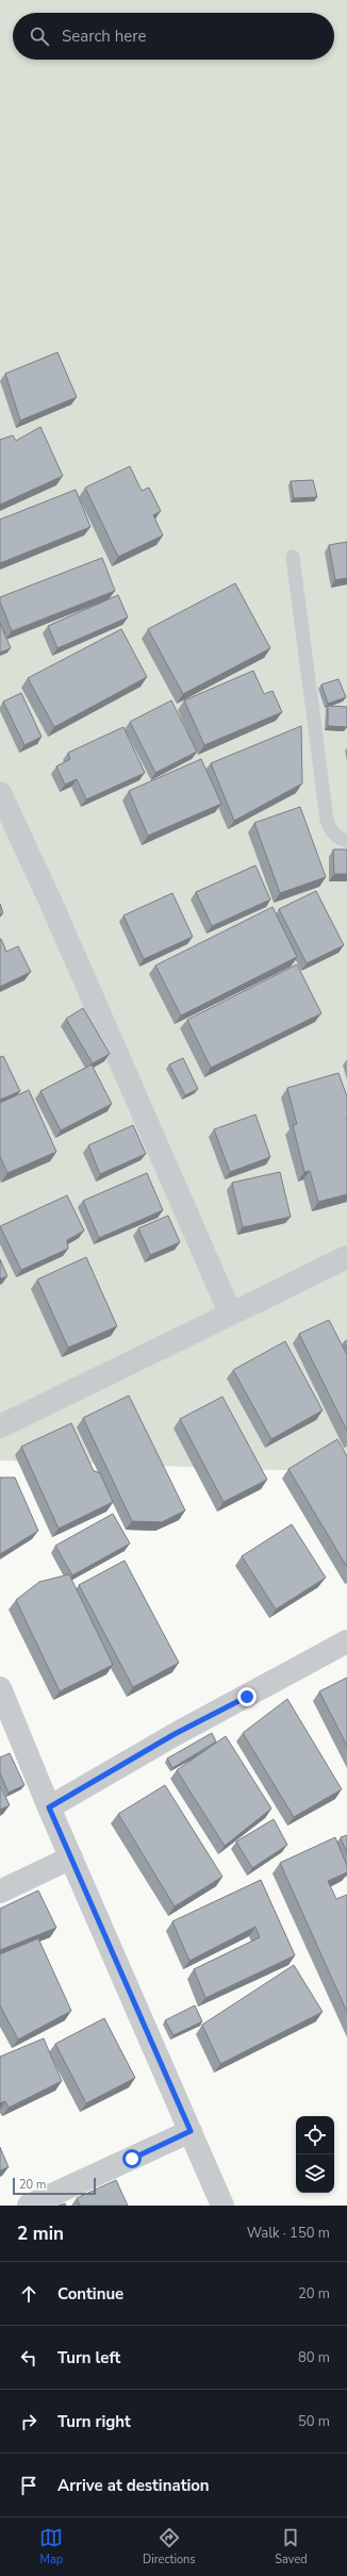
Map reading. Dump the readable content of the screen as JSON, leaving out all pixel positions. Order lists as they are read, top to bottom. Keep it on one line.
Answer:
{"scale_bar":"20 m","page":{"search":"Search here","scale":"20 m","heading":["2 min","Walk · 150 m"],"list":[["Continue","20 m"],["Turn left","80 m"],["Turn right","50 m"],"Arrive at destination"],"nav":["Map","Directions","Saved"]}}
